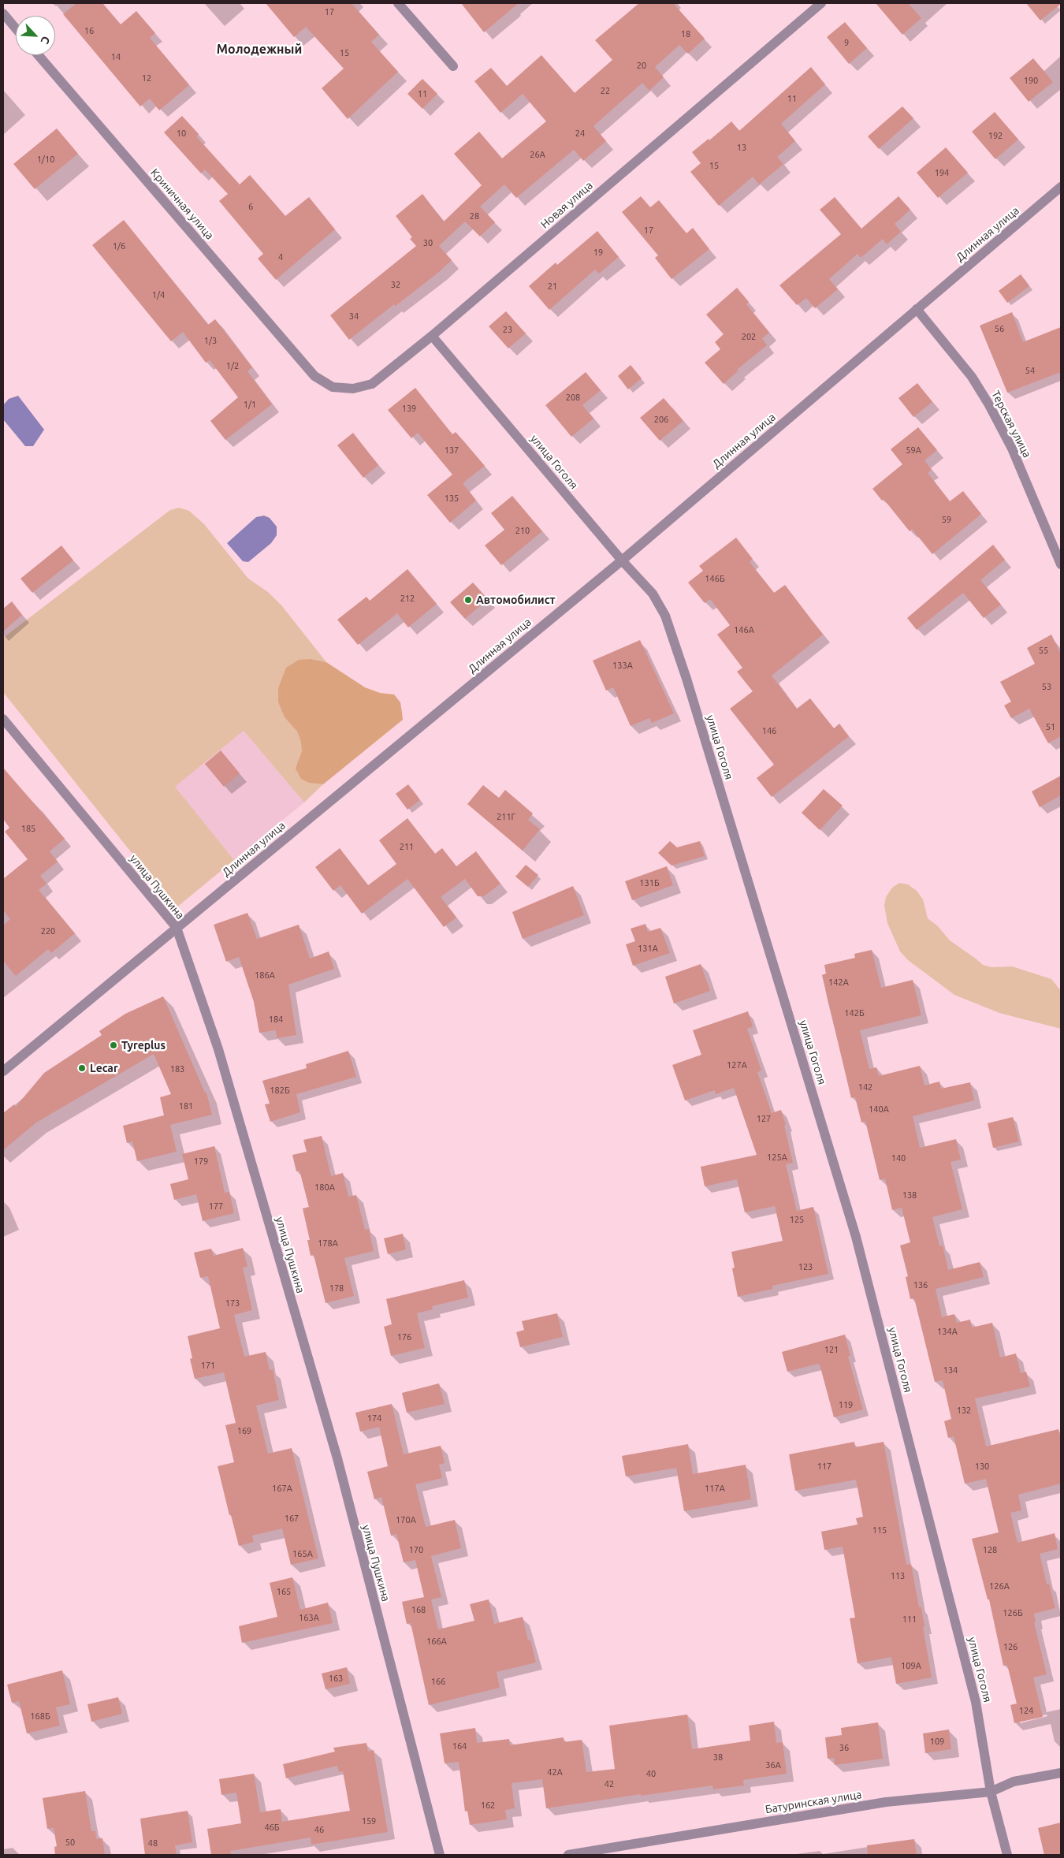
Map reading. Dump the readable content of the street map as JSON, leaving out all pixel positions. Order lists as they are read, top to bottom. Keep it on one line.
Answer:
{"streets":{"street":["Криничная улица","Новая улица","Длинная улица","Терская улица","улица Гоголя","улица Пушкина","Батуринская улица"]},"crossings":[["Криничная улица","Новая улица"],["Новая улица","улица Гоголя"],["Длинная улица","Терская улица"],["Длинная улица","улица Гоголя"],["Длинная улица","улица Пушкина"],["улица Гоголя","Батуринская улица"]],"districts":["Молодежный"],"places":["Автомобилист","Tyreplus","Lecar"],"house_numbers":["17","16","18","9","15","14","20","12","190","22","11","11","10","24","192","13","26А","1/10","15","194","6","28","17","30","1/6","19","4","32","21","1/4","34","56","23","202","1/3","1/2","54","208","1/1","139","206","137","59А","135","59","210","146Б","212","146А","55","133А","53","51","146","211Г","185","211","131Б","220","131А","186А","142А","142Б","184","127А","183","142","182Б","181","140А","127","125А","140","179","180А","138","177","125","178А","123","136","178","173","134А","176","121","171","134","119","132","174","169","117","130","167А","117А","167","170А","115","170","128","165А","113","126А","165","168","126Б","163А","111","166А","126","109А","163","166","124","168Б","109","164","36","38","36А","42А","40","42","162","159","46Б","46","50","48"],"north":"bottom right"}
